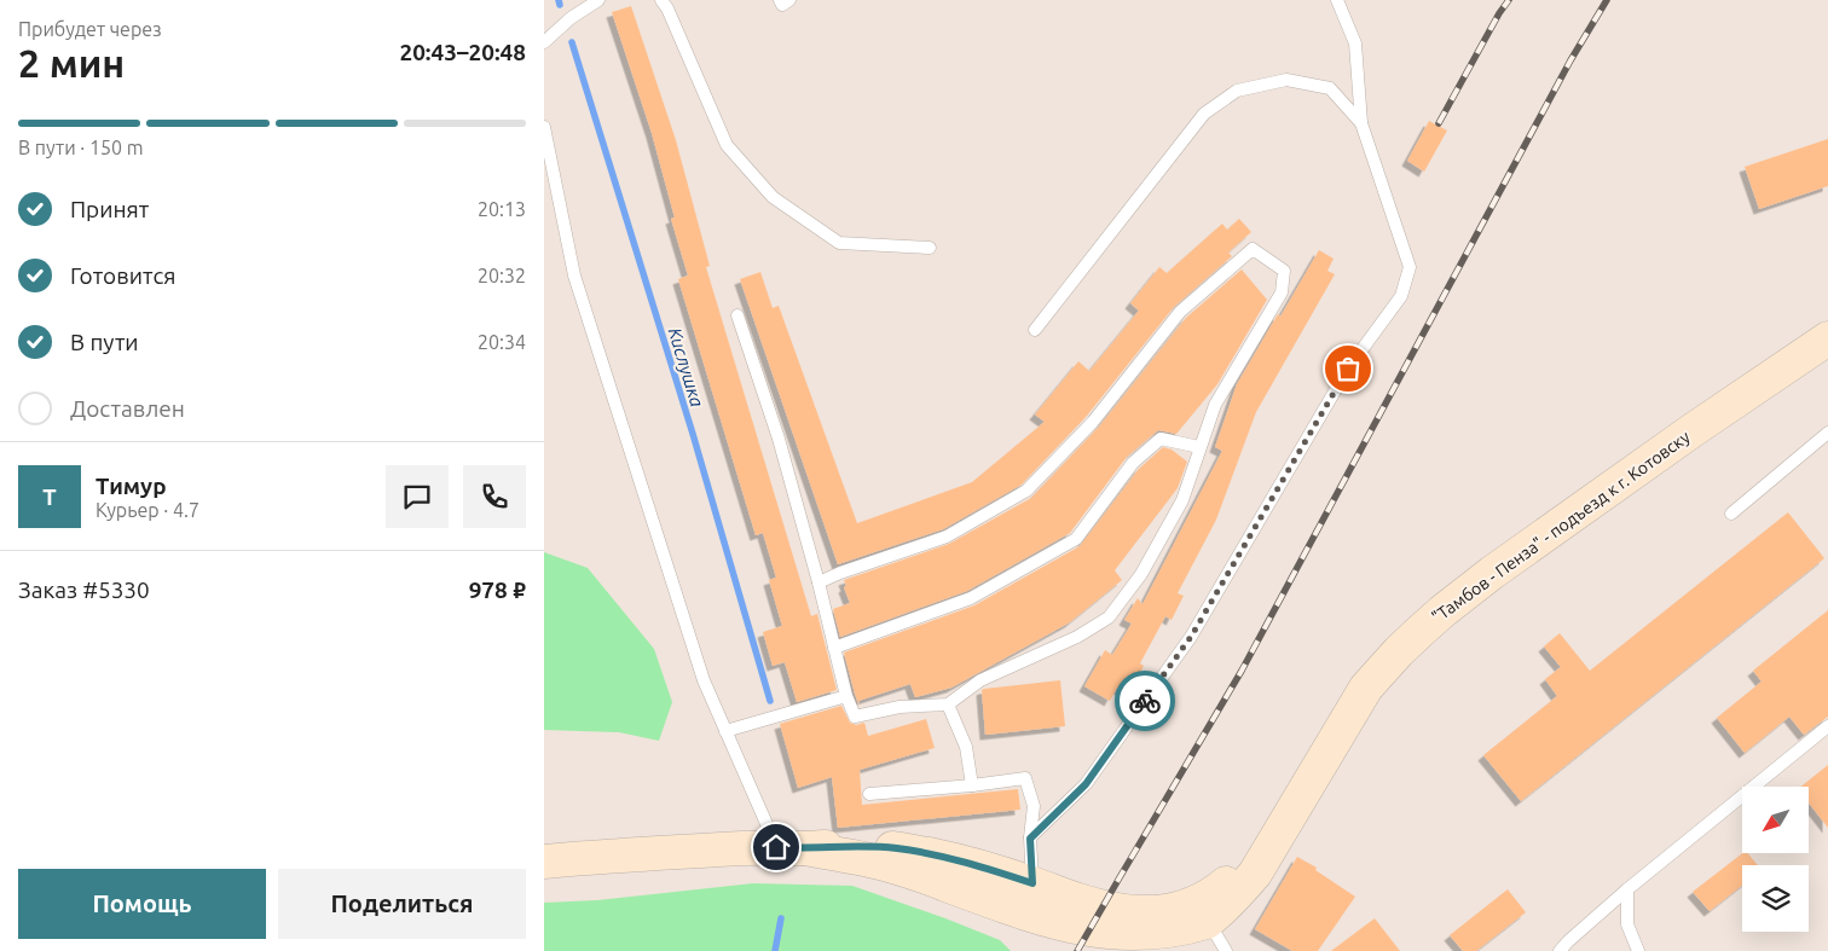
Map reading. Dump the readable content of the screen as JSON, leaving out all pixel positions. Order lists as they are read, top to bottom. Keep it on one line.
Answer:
{"streets":{"main road":["\"Тамбов - Пенза\" - подъезд к г. Котовску"]},"water":["Кислушка"],"north":"bottom left","page":{"heading":["2 мин","Прибудет через","20:43–20:48"],"panel":["Тимур","Курьер · 4.7","Заказ #5330","978 ₽"],"bar":"В пути · 150 m","list":[["Принят","20:13"],["Готовится","20:32"],["В пути","20:34"],"Доставлен"],"round":"Т","buttons":["Помощь","Поделиться"]}}
